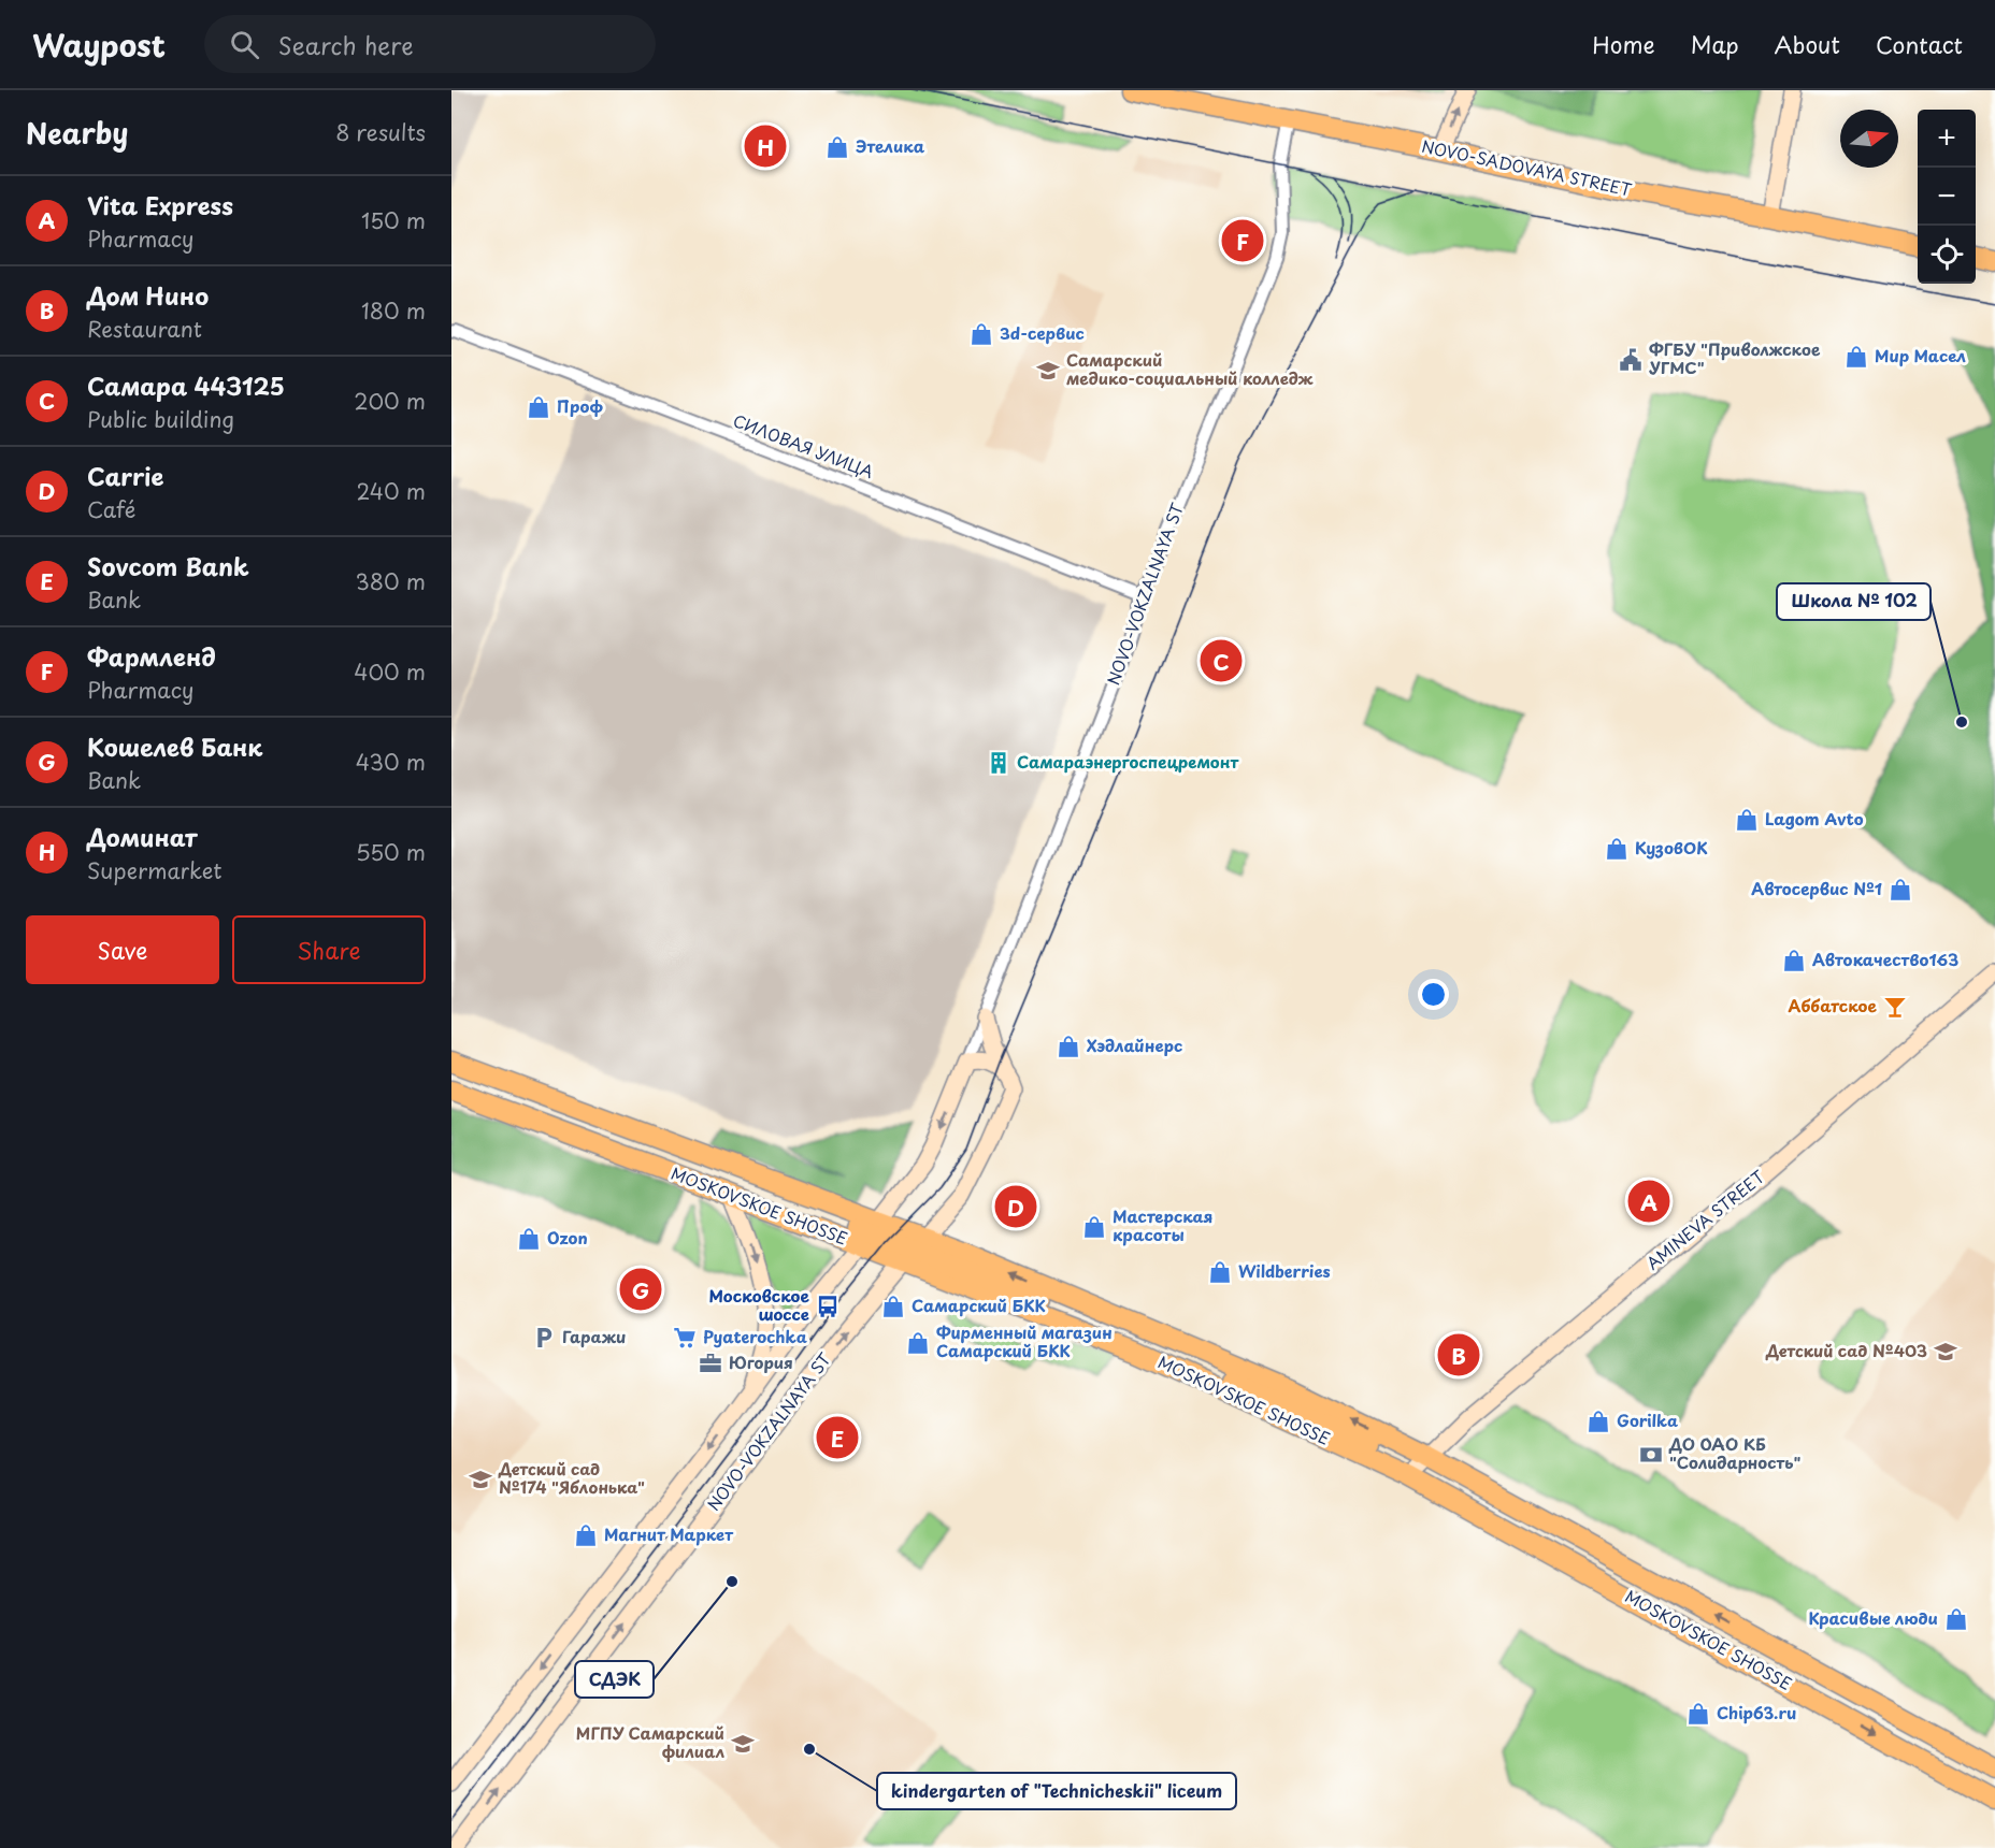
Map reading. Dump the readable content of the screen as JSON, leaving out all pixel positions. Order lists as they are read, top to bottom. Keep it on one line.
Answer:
{"streets":{"main road":["NOVO-SADOVAYA STREET","NOVO-VOKZALNAYA ST","MOSKOVSKOE SHOSSE","AMINEVA STREET"],"street":["СИЛОВАЯ УЛИЦА"]},"crossings":[["NOVO-SADOVAYA STREET","NOVO-VOKZALNAYA ST"],["СИЛОВАЯ УЛИЦА","NOVO-VOKZALNAYA ST"],["NOVO-VOKZALNAYA ST","MOSKOVSKOE SHOSSE"],["MOSKOVSKOE SHOSSE","AMINEVA STREET"]],"places":{"shop":["Этелика","3d-сервис","Мир Масел","Проф","Lagom Avto","КузовОК","Автосервис №1","Автокачество163","Хэдлайнерс","Мастерская красоты","Ozon","Wildberries","Самарский БКК","Фирменный магазин Самарский БКК","Gorilka","Магнит Маркет","Красивые люди","Chip63.ru"],"public building":["ФГБУ \"Приволжское УГМС\""],"school or university":["Самарский медико-социальный колледж","Детский сад №403","Детский сад №174 \"Яблонька\"","МГПУ Самарский филиал"],"other":["Школа № 102","СДЭК","kindergarten of \"Technicheskii\" liceum"],"building":["Самараэнергоспецремонт"],"bar":["Аббатское"],"bus stop":["Московское шоссе"],"parking":["Гаражи"],"supermarket":["Pyaterochka"],"office":["Югория"],"bank":["ДО ОАО КБ \"Солидарность\""]},"north":"right","page":{"header":"Waypost","search":"Search here","nav":["Home","Map","About","Contact"],"heading":["Nearby","8 results"],"map_buttons":["+","−"],"pins":["H","F","C","A","D","G","B","E"],"list":[{"mark":"A","name":"Vita Express","note":"Pharmacy","value":"150 m"},{"mark":"B","name":"Дом Нино","note":"Restaurant","value":"180 m"},{"mark":"C","name":"Самара 443125","note":"Public building","value":"200 m"},{"mark":"D","name":"Carrie","note":"Café","value":"240 m"},{"mark":"E","name":"Sovcom Bank","note":"Bank","value":"380 m"},{"mark":"F","name":"Фармленд","note":"Pharmacy","value":"400 m"},{"mark":"G","name":"Кошелев Банк","note":"Bank","value":"430 m"},{"mark":"H","name":"Доминат","note":"Supermarket","value":"550 m"}],"buttons":["Save","Share"]}}
